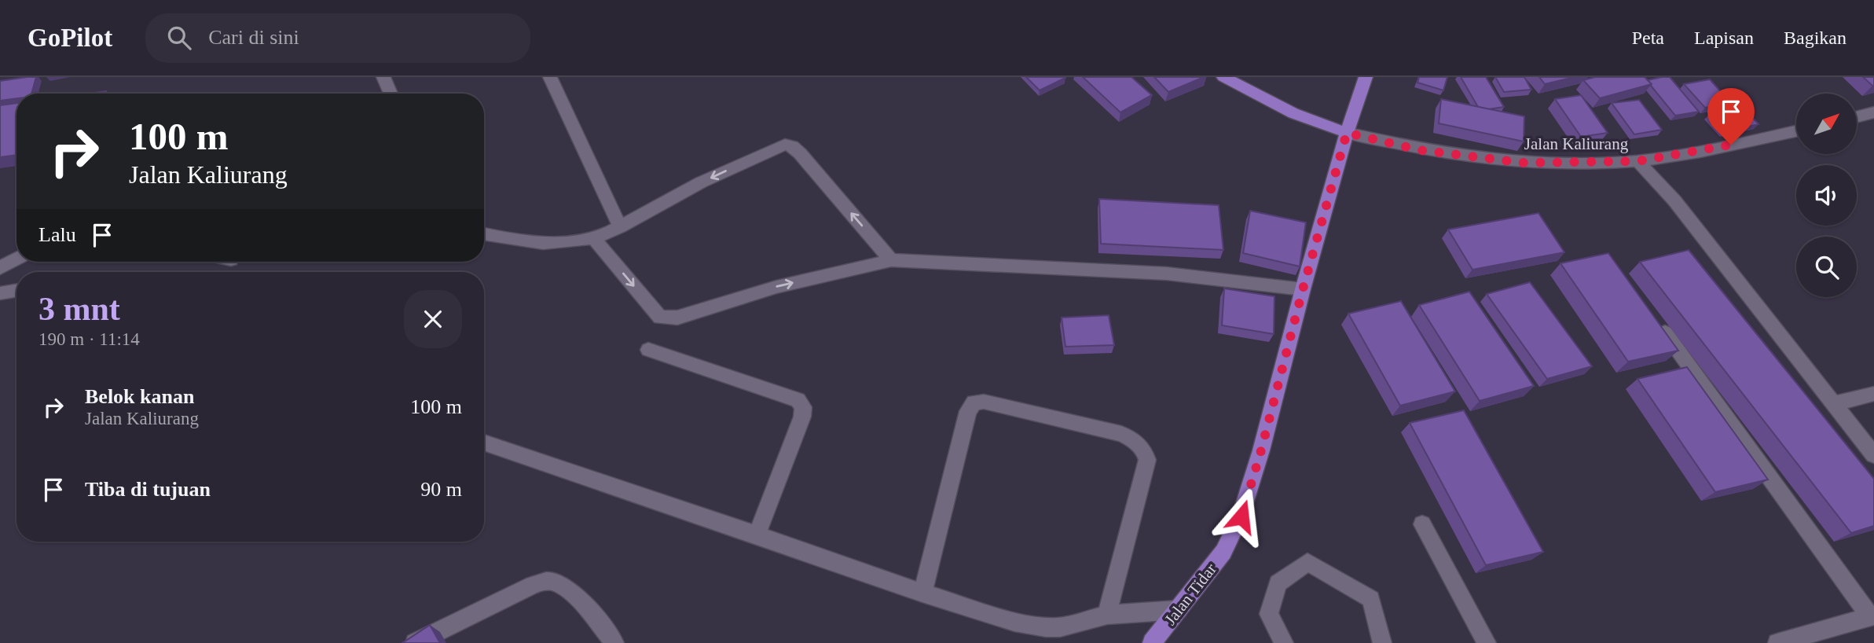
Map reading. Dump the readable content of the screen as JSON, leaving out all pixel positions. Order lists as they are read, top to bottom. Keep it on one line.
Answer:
{"streets":{"main road":["Jalan Tidar"],"street":["Jalan Kaliurang"]},"crossings":[["Jalan Kaliurang","Jalan Tidar"]],"north":"top right","page":{"header":"GoPilot","search":"Cari di sini","nav":["Peta","Lapisan","Bagikan"],"turn":["100 m","Jalan Kaliurang"],"then":"Lalu","heading":["3 mnt","190 m · 11:14"],"list":[{"name":"Belok kanan","note":"Jalan Kaliurang","value":"100 m"},{"name":"Tiba di tujuan","value":"90 m"}]}}
